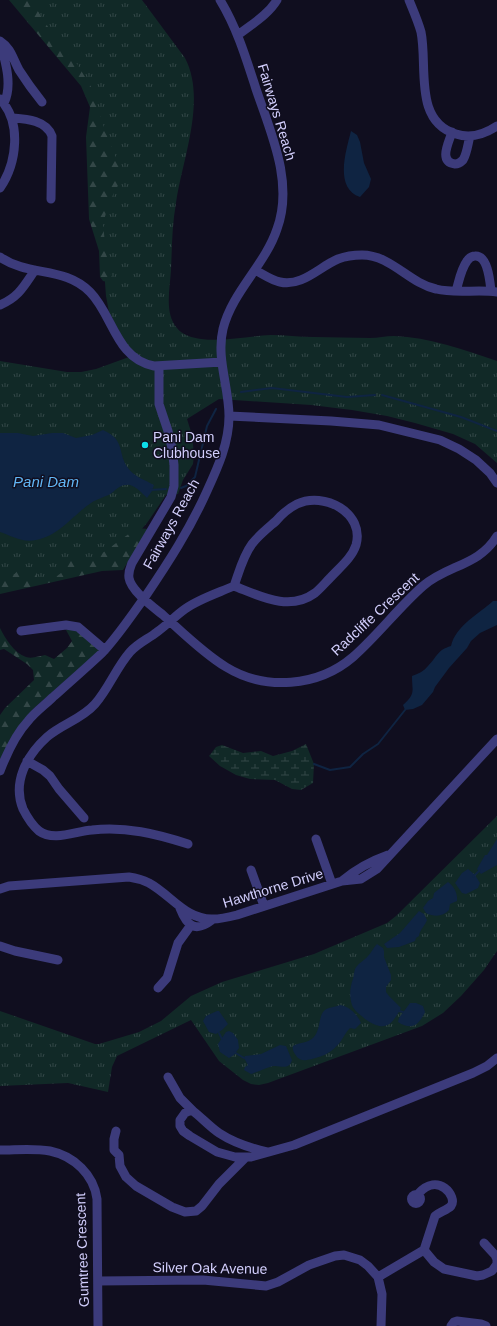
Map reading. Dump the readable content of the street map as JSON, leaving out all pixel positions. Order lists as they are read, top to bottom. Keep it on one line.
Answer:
{"streets":{"street":["Fairways Reach","Radcliffe Crescent","Hawthorne Drive","Gumtree Crescent","Silver Oak Avenue"]},"crossings":[["Fairways Reach","Radcliffe Crescent"],["Gumtree Crescent","Silver Oak Avenue"]],"water":["Pani Dam"],"places":["Pani Dam Clubhouse"]}
